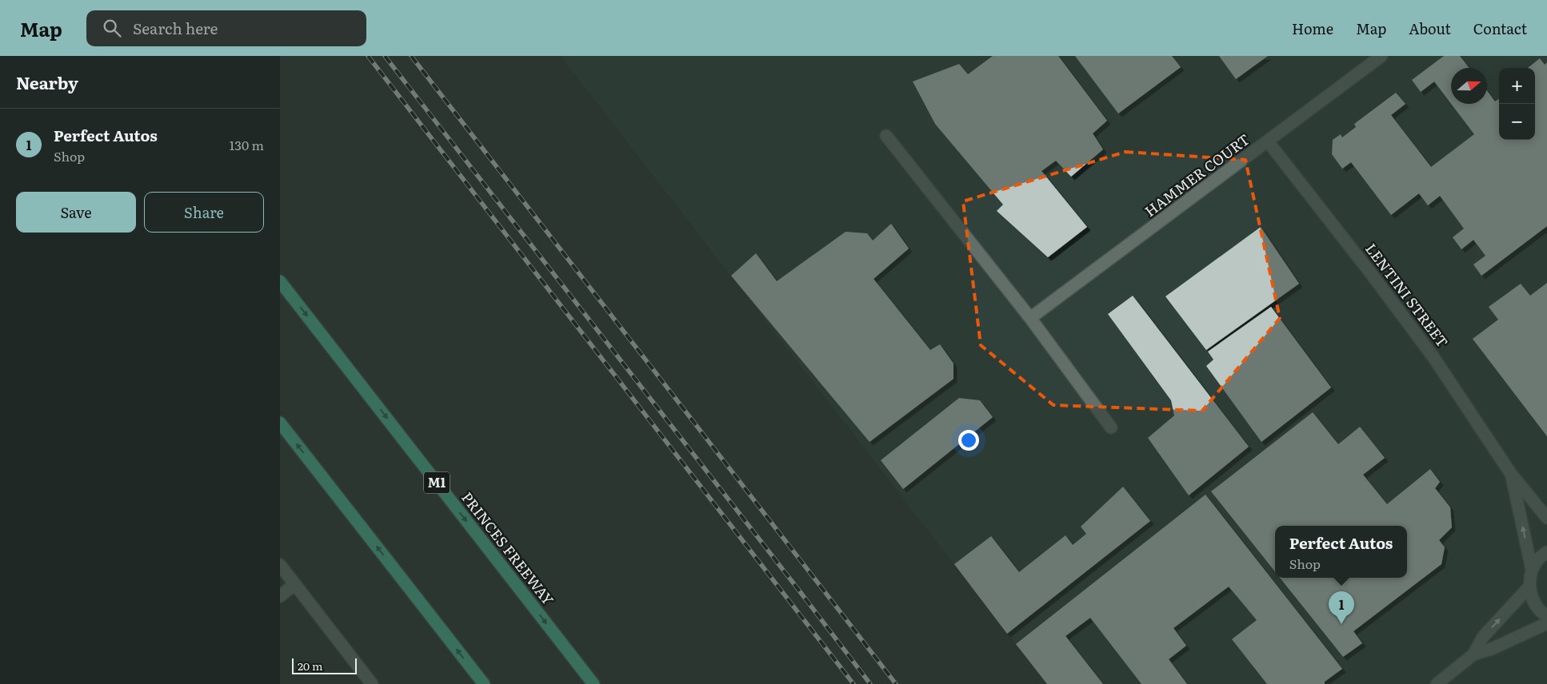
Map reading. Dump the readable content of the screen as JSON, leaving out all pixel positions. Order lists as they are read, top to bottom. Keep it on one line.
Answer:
{"streets":{"highway":["M1","PRINCES FREEWAY"],"street":["HAMMER COURT","LENTINI STREET"]},"crossings":[["HAMMER COURT","LENTINI STREET"]],"scale_bar":"20 m","north":"right","page":{"header":"Map","search":"Search here","nav":["Home","Map","About","Contact"],"heading":"Nearby","map_buttons":["+","−"],"list":[{"mark":"1","name":"Perfect Autos","note":"Shop","value":"130 m"}],"buttons":["Save","Share"],"popup":["Perfect Autos","Shop"],"pins":"1","scale":"20 m"}}
